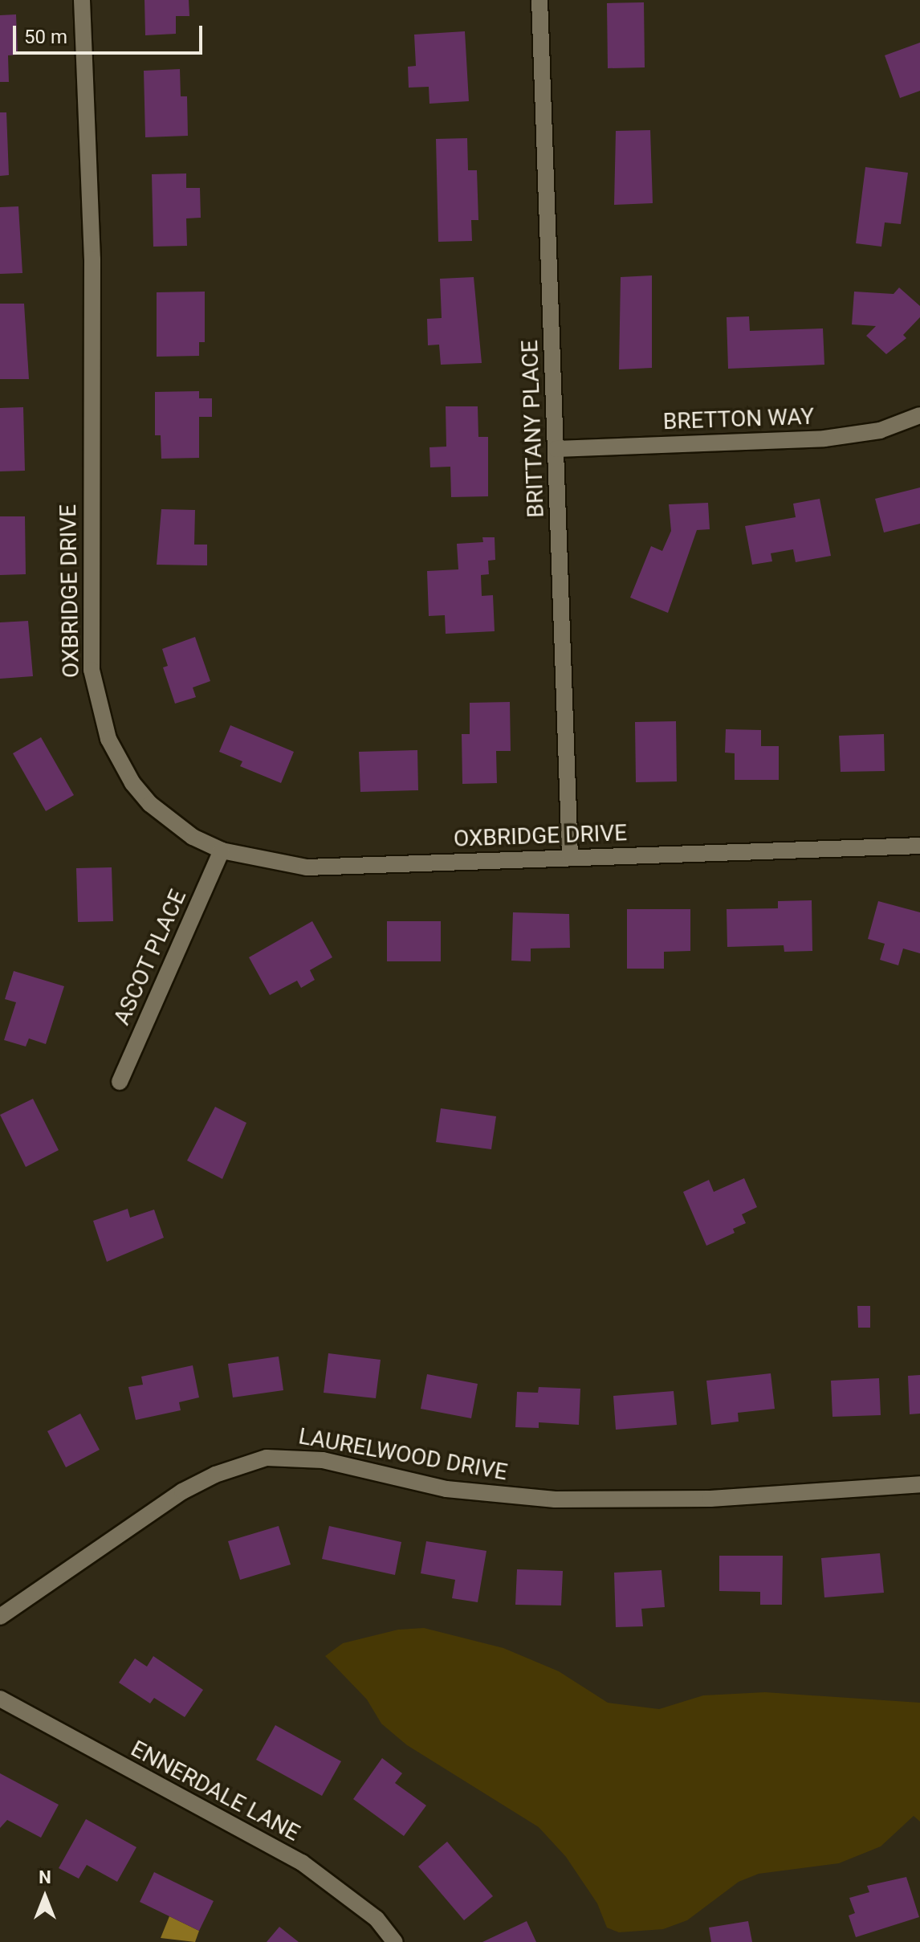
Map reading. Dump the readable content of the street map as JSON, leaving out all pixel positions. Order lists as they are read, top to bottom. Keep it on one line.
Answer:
{"streets":{"street":["BRETTON WAY","BRITTANY PLACE","OXBRIDGE DRIVE","ASCOT PLACE","LAURELWOOD DRIVE","ENNERDALE LANE"]},"crossings":[["BRETTON WAY","BRITTANY PLACE"],["BRITTANY PLACE","OXBRIDGE DRIVE"],["OXBRIDGE DRIVE","ASCOT PLACE"]],"scale_bar":"50 m","north":"top"}
